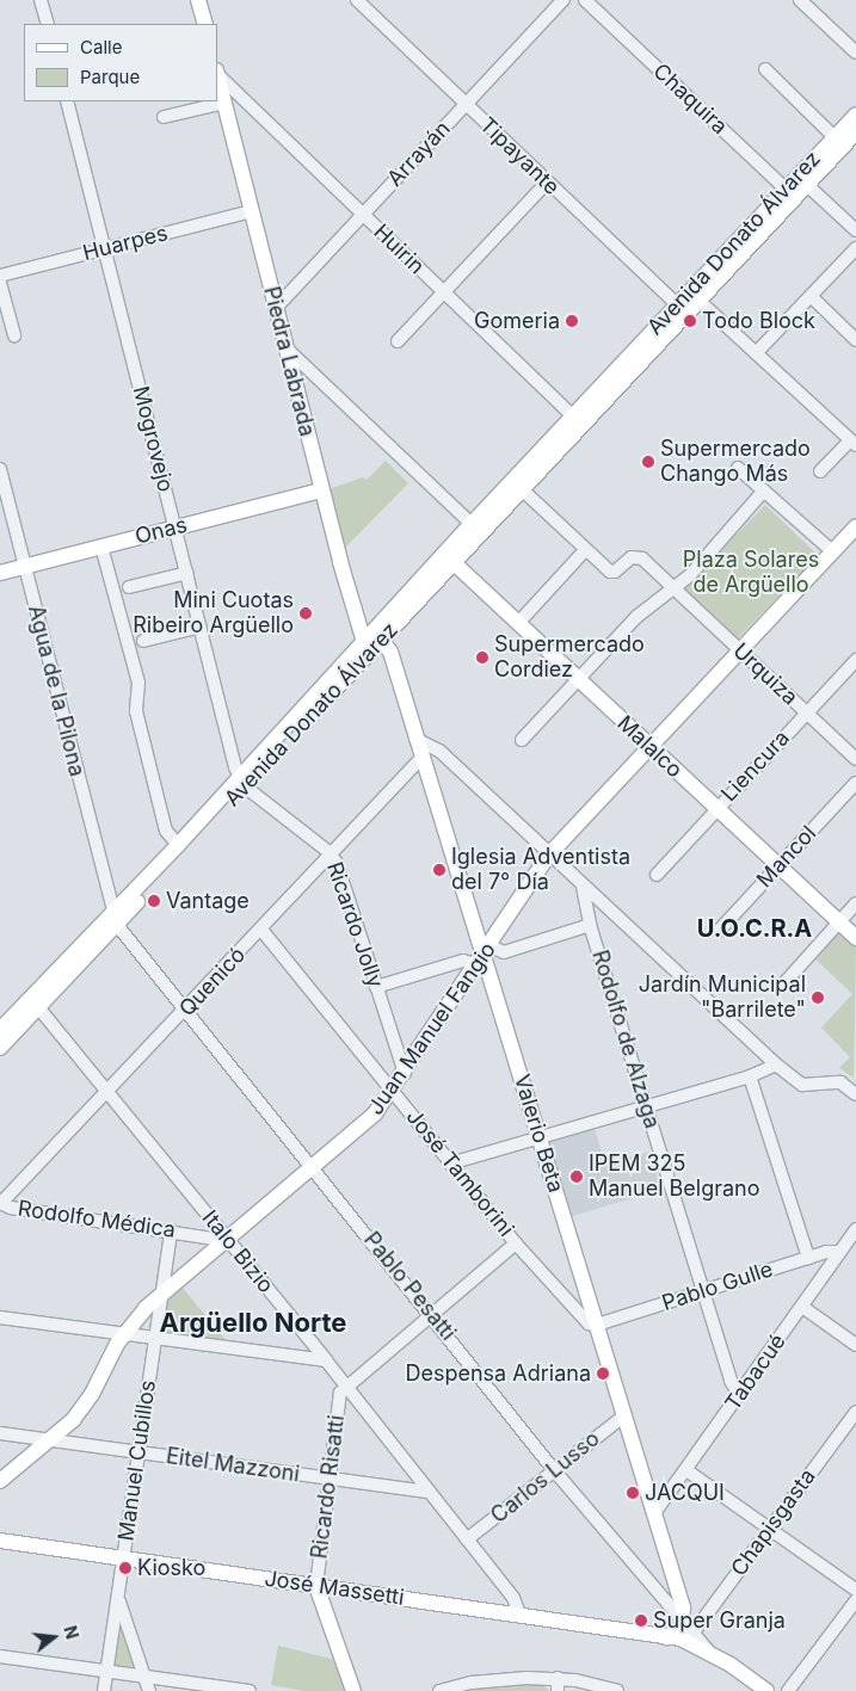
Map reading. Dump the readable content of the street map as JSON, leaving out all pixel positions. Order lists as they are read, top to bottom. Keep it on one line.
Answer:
{"streets":{"main road":["Avenida Donato Álvarez","Piedra Labrada","Onas","Malalco","Juan Manuel Fangio","Valerio Beta","Pablo Pesatti","Ricardo Risatti","José Massetti"],"street":["Chaquira","Arrayán","Tipayante","Huarpes","Huirin","Mogrovejo","Urquiza","Agua de la Pilona","Liencura","Mancol","Ricardo Jolly","Quenicó","Rodolfo de Alzaga","José Tamborini","Rodolfo Médica","Italo Bizio","Pablo Gulle","Tabacué","Manuel Cubillos","Eitel Mazzoni","Carlos Lusso","Chapisgasta"]},"crossings":[["Chaquira","Avenida Donato Álvarez"],["Arrayán","Tipayante"],["Arrayán","Huirin"],["Arrayán","Piedra Labrada"],["Tipayante","Avenida Donato Álvarez"],["Huarpes","Piedra Labrada"],["Huarpes","Mogrovejo"],["Avenida Donato Álvarez","Huirin"],["Avenida Donato Álvarez","Piedra Labrada"],["Avenida Donato Álvarez","Mogrovejo"],["Avenida Donato Álvarez","Agua de la Pilona"],["Avenida Donato Álvarez","Malalco"],["Avenida Donato Álvarez","Ricardo Jolly"],["Avenida Donato Álvarez","Valerio Beta"],["Avenida Donato Álvarez","Italo Bizio"],["Avenida Donato Álvarez","Pablo Pesatti"],["Huirin","Piedra Labrada"],["Piedra Labrada","Onas"],["Piedra Labrada","Valerio Beta"],["Mogrovejo","Onas"],["Mogrovejo","Ricardo Jolly"],["Onas","Agua de la Pilona"],["Urquiza","Liencura"],["Urquiza","Juan Manuel Fangio"],["Agua de la Pilona","Pablo Pesatti"],["Malalco","Liencura"],["Malalco","Mancol"],["Malalco","Juan Manuel Fangio"],["Ricardo Jolly","Quenicó"],["Ricardo Jolly","Juan Manuel Fangio"],["Quenicó","Valerio Beta"],["Quenicó","José Tamborini"],["Quenicó","Rodolfo Médica"],["Quenicó","Italo Bizio"],["Quenicó","Pablo Pesatti"],["Juan Manuel Fangio","Valerio Beta"],["Juan Manuel Fangio","José Tamborini"],["Juan Manuel Fangio","Rodolfo Médica"],["Juan Manuel Fangio","Italo Bizio"],["Juan Manuel Fangio","Pablo Pesatti"],["Juan Manuel Fangio","Manuel Cubillos"],["Juan Manuel Fangio","Eitel Mazzoni"],["Rodolfo de Alzaga","Pablo Gulle"],["Rodolfo de Alzaga","Tabacué"],["Valerio Beta","José Tamborini"],["Valerio Beta","Pablo Pesatti"],["Valerio Beta","Pablo Gulle"],["Valerio Beta","Tabacué"],["Valerio Beta","Carlos Lusso"],["Valerio Beta","Chapisgasta"],["José Tamborini","Pablo Gulle"],["Rodolfo Médica","Italo Bizio"],["Rodolfo Médica","Manuel Cubillos"],["Italo Bizio","Eitel Mazzoni"],["Italo Bizio","Carlos Lusso"],["Italo Bizio","Ricardo Risatti"],["Italo Bizio","José Massetti"],["Pablo Pesatti","Carlos Lusso"],["Pablo Pesatti","Chapisgasta"],["Pablo Pesatti","José Massetti"],["Pablo Gulle","Tabacué"],["Manuel Cubillos","Eitel Mazzoni"],["Manuel Cubillos","José Massetti"],["Eitel Mazzoni","Ricardo Risatti"],["Ricardo Risatti","José Massetti"]],"districts":["U.O.C.R.A","Argüello Norte"],"parks":["Plaza Solares de Argüello"],"places":["Gomeria","Todo Block","Supermercado Chango Más","Mini Cuotas Ribeiro Argüello","Supermercado Cordiez","Iglesia Adventista del 7° Día","Vantage","Jardín Municipal \"Barrilete\"","IPEM 325 Manuel Belgrano","Despensa Adriana","JACQUI","Kiosko","Super Granja"],"legend":["Calle","Parque"],"north":"right"}
